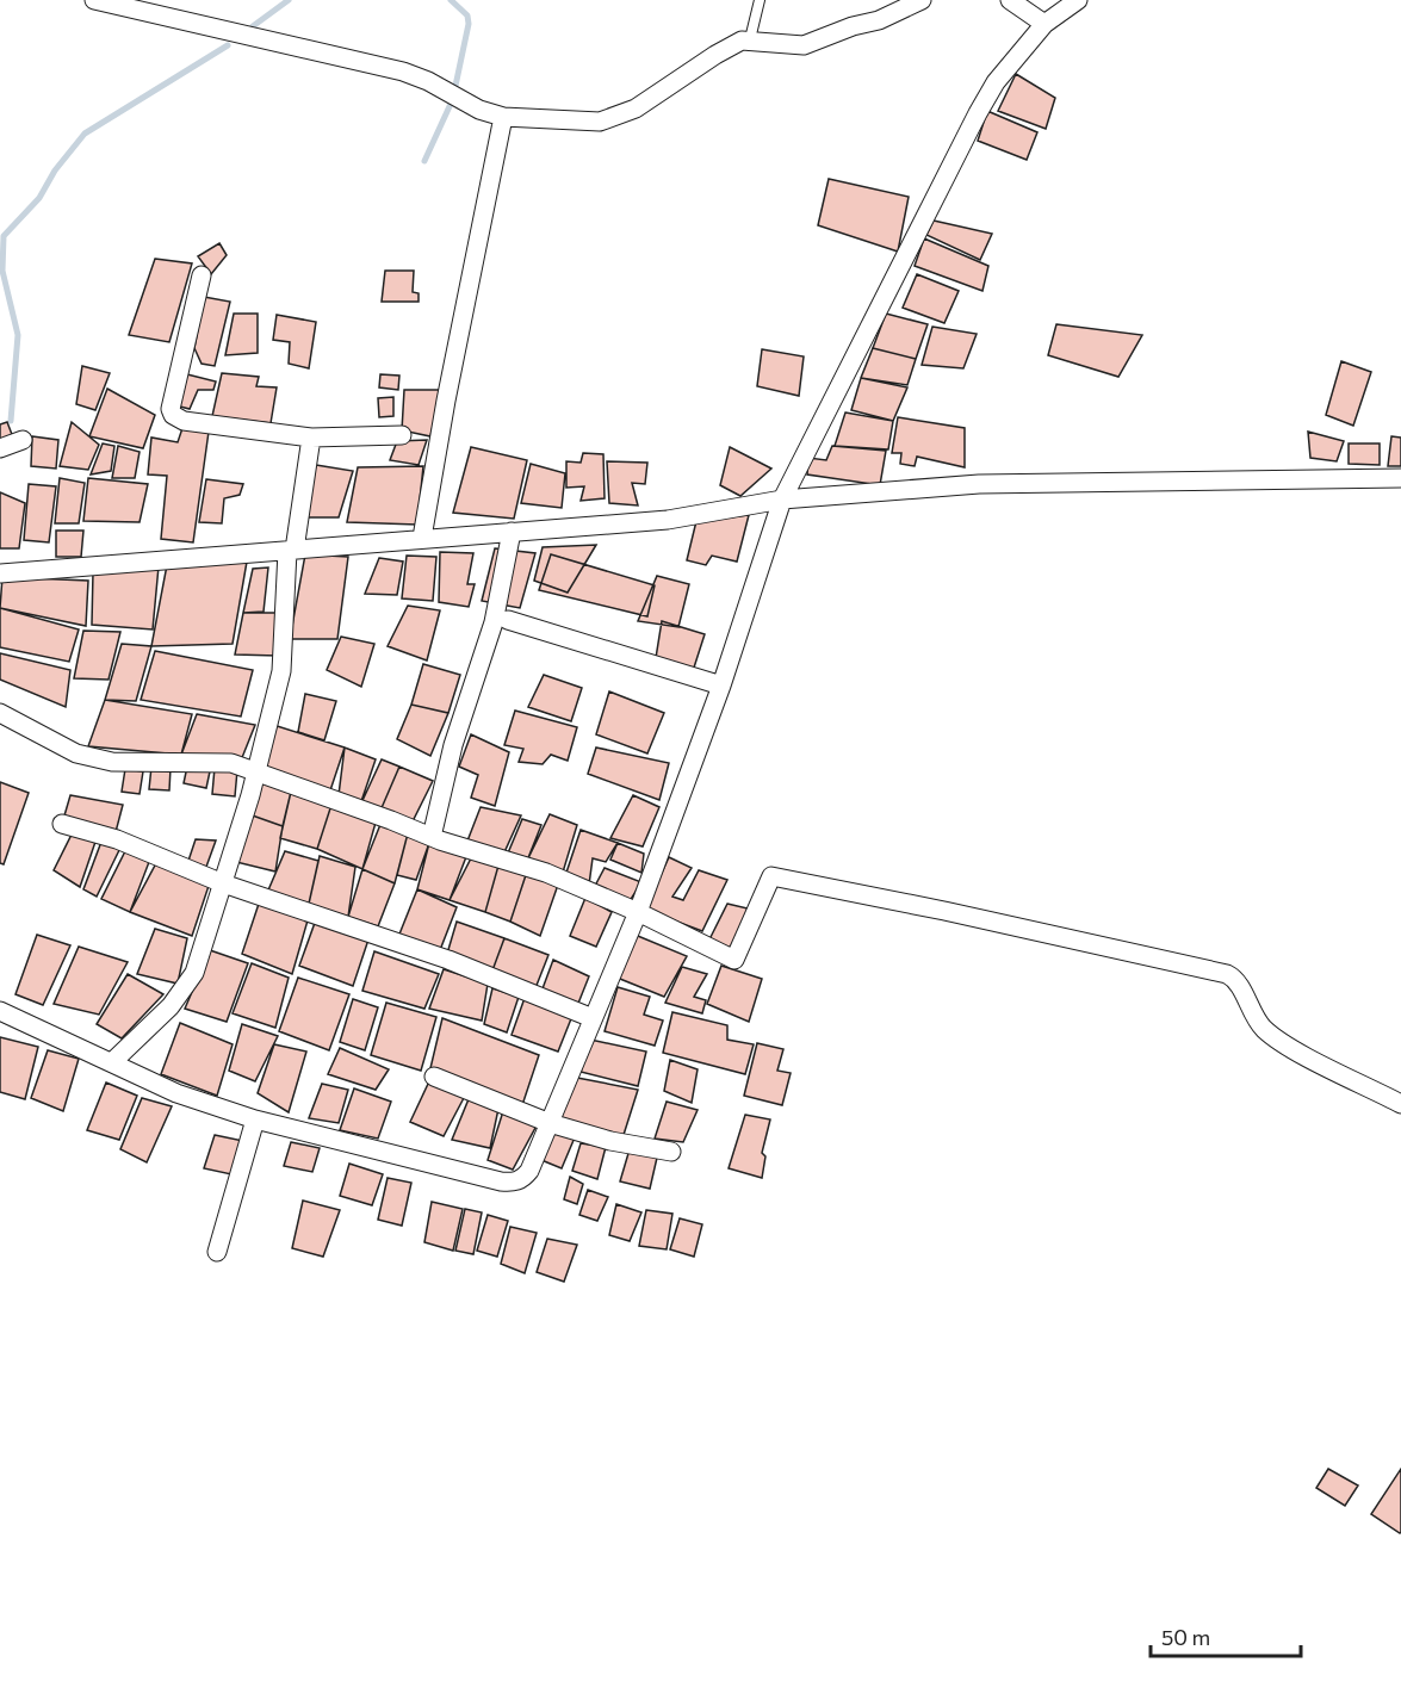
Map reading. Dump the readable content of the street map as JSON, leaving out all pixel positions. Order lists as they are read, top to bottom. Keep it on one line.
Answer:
{"scale_bar":"50 m"}
